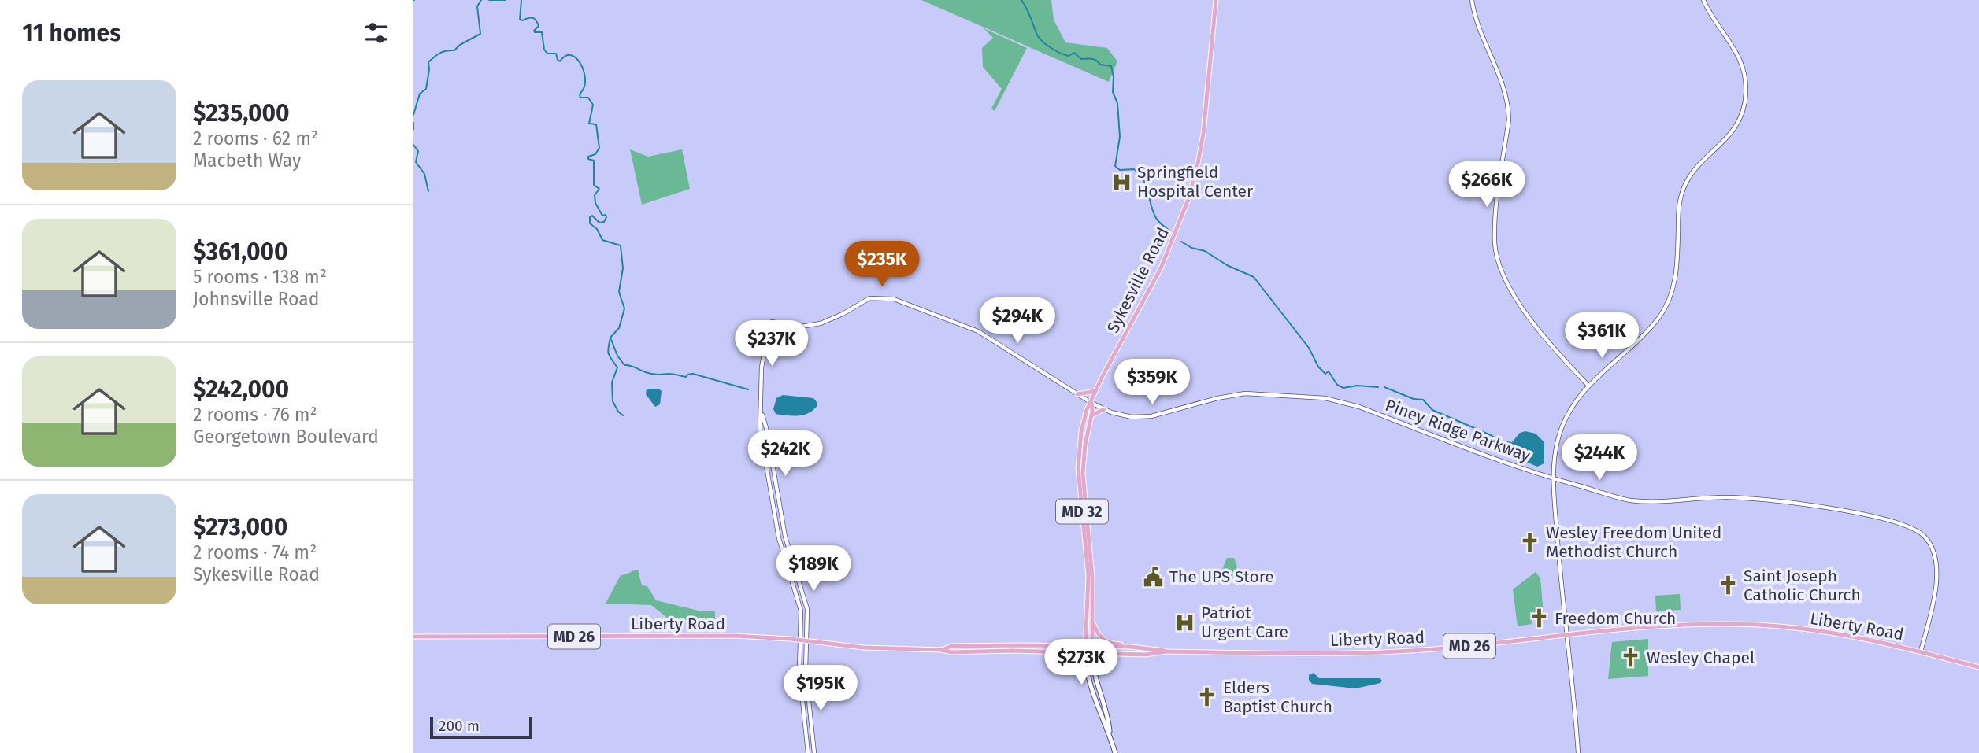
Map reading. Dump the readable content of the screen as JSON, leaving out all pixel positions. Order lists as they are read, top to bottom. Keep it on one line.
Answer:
{"streets":{"main road":["Sykesville Road","MD 32","Liberty Road","MD 26"],"street":["Piney Ridge Parkway"]},"crossings":[["Sykesville Road","Piney Ridge Parkway"],["Sykesville Road","Liberty Road"],["Piney Ridge Parkway","Liberty Road"]],"places":{"hospital":["Springfield Hospital Center","Patriot Urgent Care"],"church":["Wesley Freedom United Methodist Church","Saint Joseph Catholic Church","Freedom Church","Wesley Chapel","Elders Baptist Church"],"public building":["The UPS Store"]},"scale_bar":"200 m","page":{"heading":"11 homes","list":[{"name":"$235,000","note":"2 rooms · 62 m² · Macbeth Way"},{"name":"$361,000","note":"5 rooms · 138 m² · Johnsville Road"},{"name":"$242,000","note":"2 rooms · 76 m² · Georgetown Boulevard"},{"name":"$273,000","note":"2 rooms · 74 m² · Sykesville Road"}],"price":["$266K","$235K","$294K","$361K","$237K","$359K","$242K","$244K","$189K","$273K","$195K"],"scale":"200 m"}}
